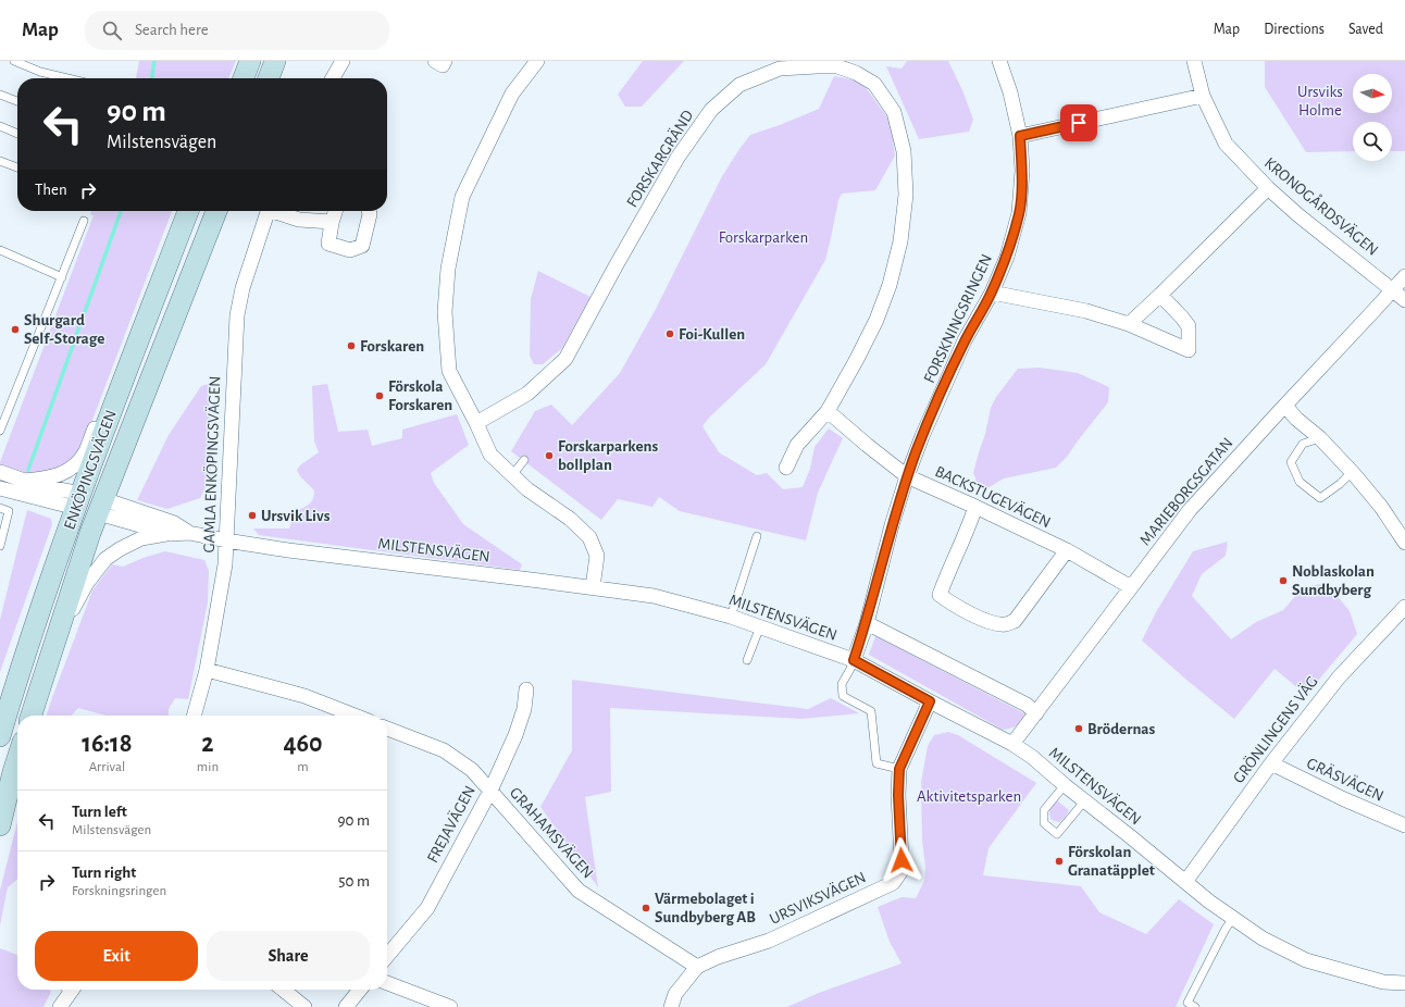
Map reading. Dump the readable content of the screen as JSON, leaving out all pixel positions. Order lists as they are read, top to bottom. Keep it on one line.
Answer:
{"streets":{"main road":["ENKÖPINGSVÄGEN"],"street":["FORSKARGRÄND","KRONOGÅRDSVÄGEN","FORSKNINGSRINGEN","GAMLA ENKÖPINGSVÄGEN","MARIEBORGSGATAN","BACKSTUGEVÄGEN","MILSTENSVÄGEN","GRÖNLINGENS VÄG","GRÄSVÄGEN","FREJAVÄGEN","GRAHAMSVÄGEN","URSVIKSVÄGEN"]},"crossings":[["FORSKARGRÄND","BACKSTUGEVÄGEN"],["KRONOGÅRDSVÄGEN","MARIEBORGSGATAN"],["FORSKNINGSRINGEN","BACKSTUGEVÄGEN"],["FORSKNINGSRINGEN","MILSTENSVÄGEN"],["GAMLA ENKÖPINGSVÄGEN","MILSTENSVÄGEN"],["ENKÖPINGSVÄGEN","MILSTENSVÄGEN"],["MARIEBORGSGATAN","BACKSTUGEVÄGEN"],["MARIEBORGSGATAN","MILSTENSVÄGEN"],["MILSTENSVÄGEN","GRÖNLINGENS VÄG"],["MILSTENSVÄGEN","URSVIKSVÄGEN"],["GRÖNLINGENS VÄG","GRÄSVÄGEN"],["FREJAVÄGEN","GRAHAMSVÄGEN"],["GRAHAMSVÄGEN","URSVIKSVÄGEN"]],"parks":["Ursviks Holme","Forskarparken","Aktivitetsparken"],"places":["Shurgard Self-Storage","Foi-Kullen","Forskaren","Förskola Forskaren","Forskarparkens bollplan","Ursvik Livs","Noblaskolan Sundbyberg","Brödernas","Förskolan Granatäpplet","Värmebolaget i Sundbyberg AB"],"north":"right","page":{"header":"Map","search":"Search here","nav":["Map","Directions","Saved"],"turn":["90 m","Milstensvägen"],"then":"Then","eta":["16:18","Arrival","2","min","460","m"],"list":[{"name":"Turn left","note":"Milstensvägen","value":"90 m"},{"name":"Turn right","note":"Forskningsringen","value":"50 m"}],"buttons":["Exit","Share"]}}
